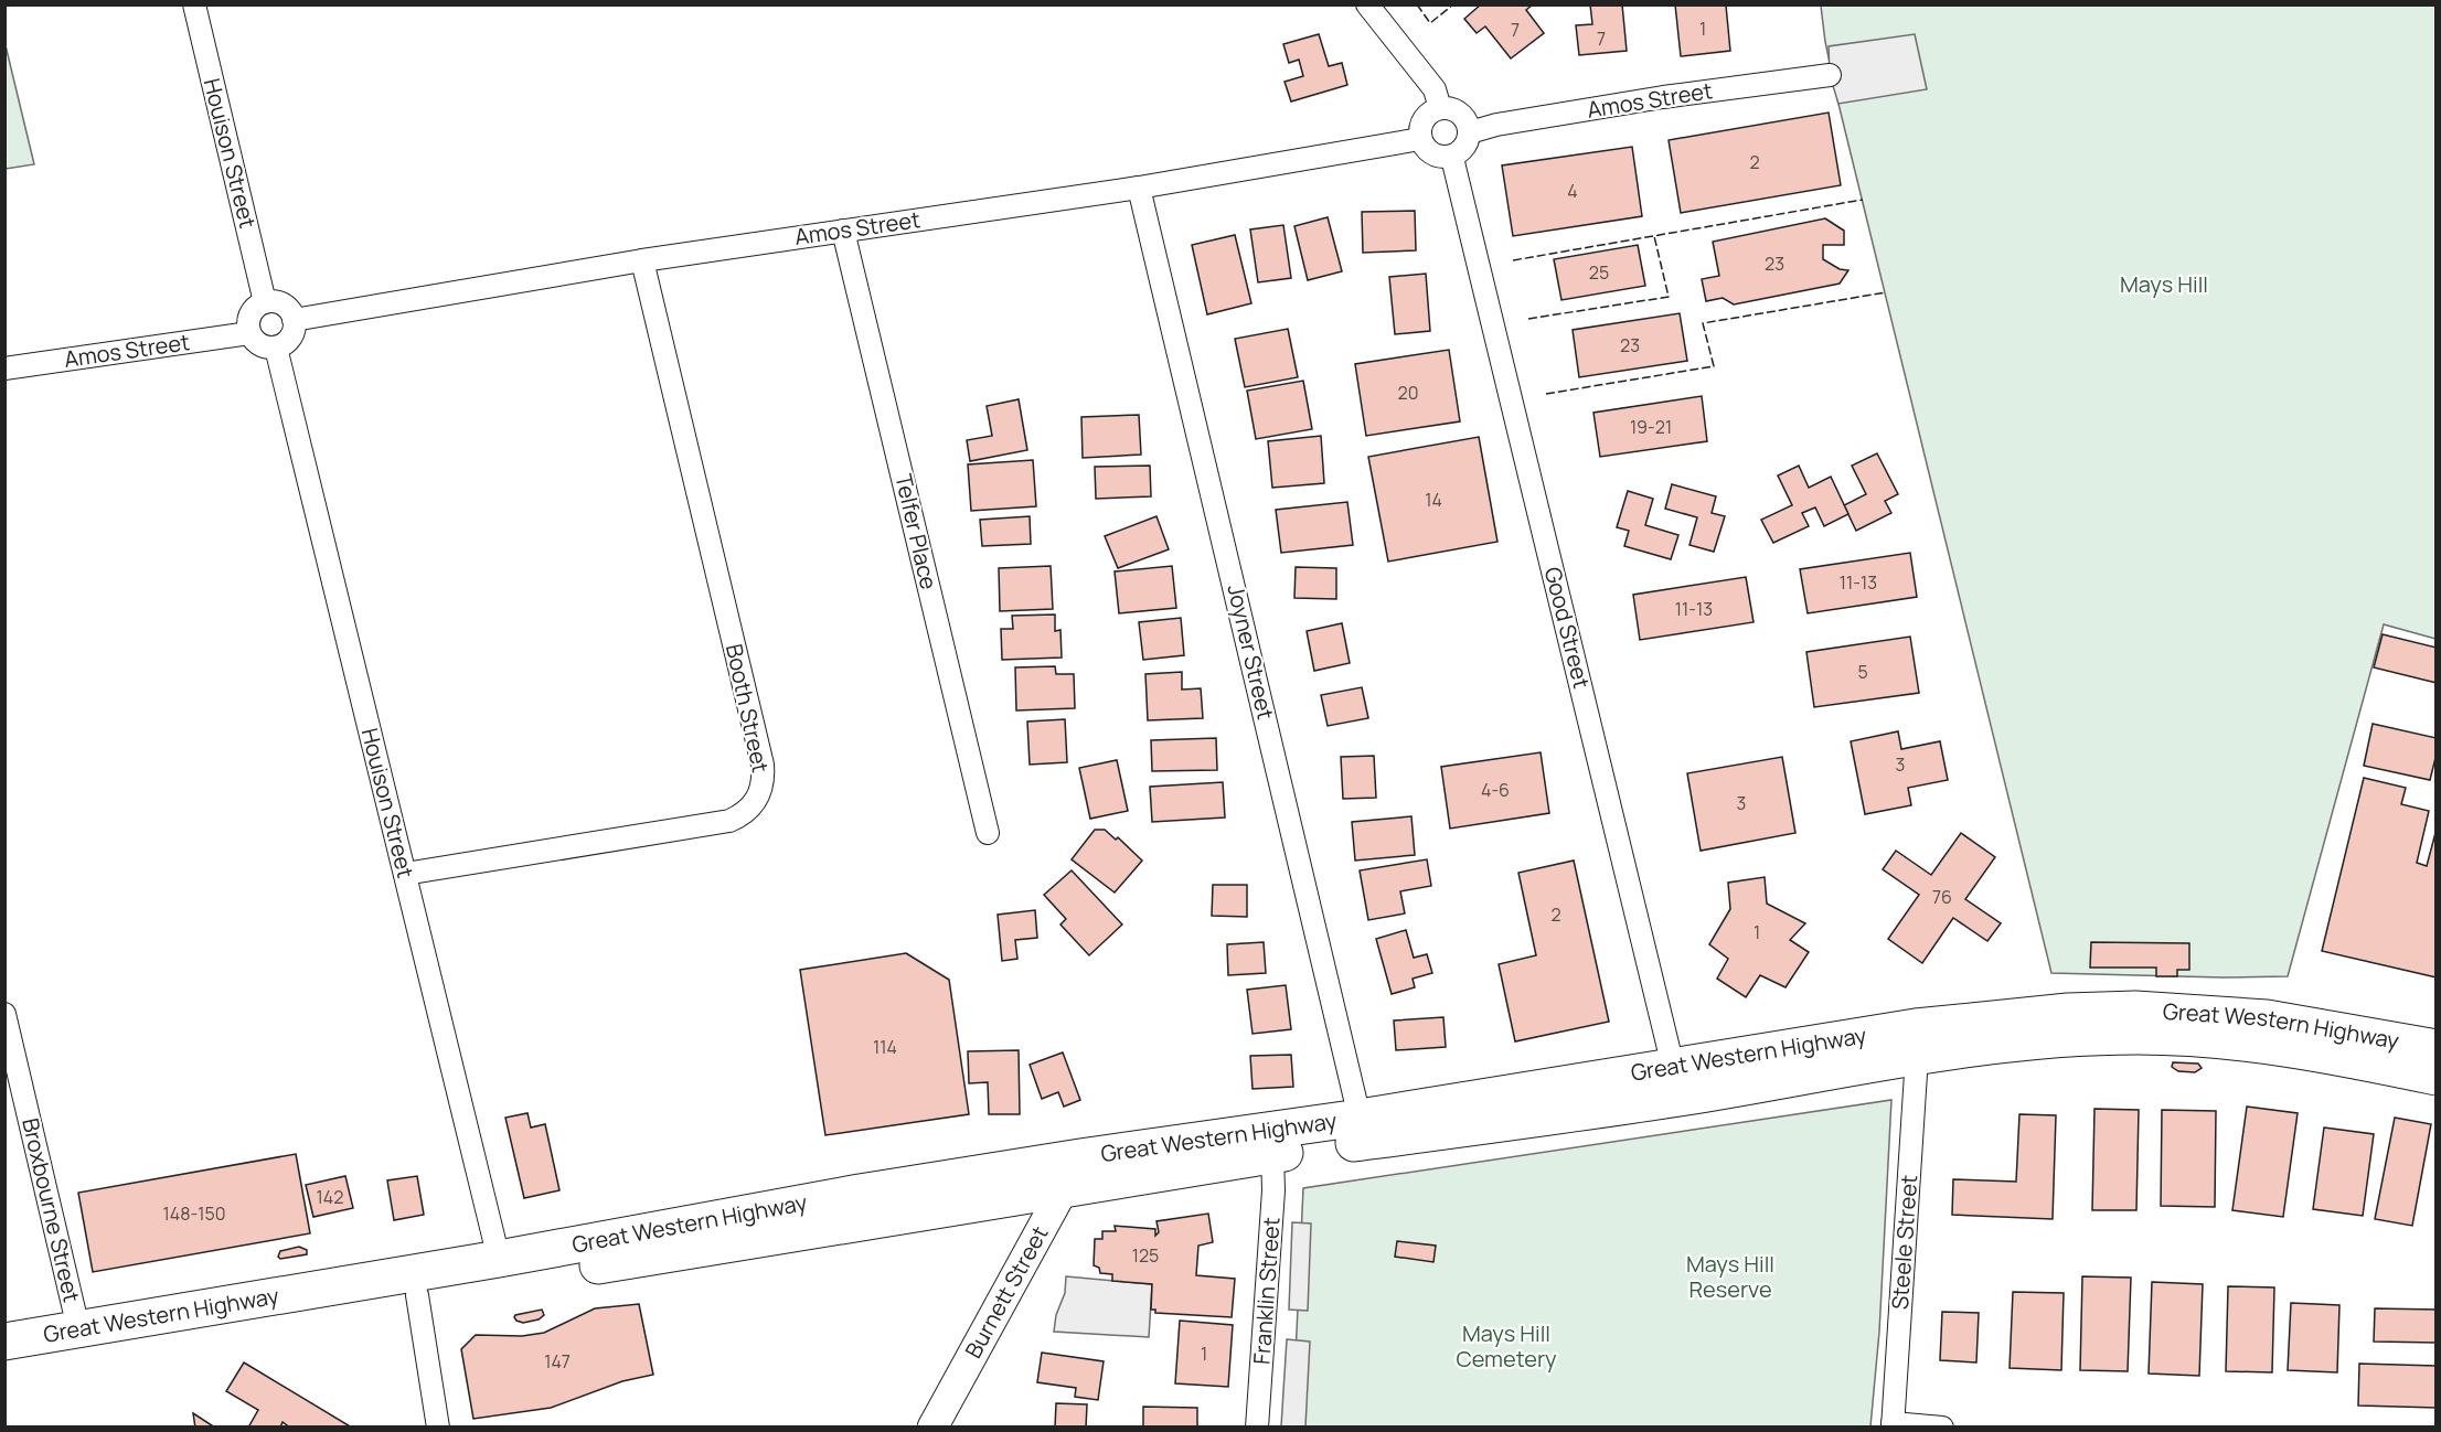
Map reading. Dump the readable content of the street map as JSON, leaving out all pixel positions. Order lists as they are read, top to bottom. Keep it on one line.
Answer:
{"streets":{"highway":["Great Western Highway"],"main road":["Burnett Street"],"street":["Amos Street","Houison Street","Telfer Place","Good Street","Joyner Street","Booth Street","Broxbourne Street","Steele Street","Franklin Street"]},"crossings":[["Amos Street","Houison Street"],["Amos Street","Telfer Place"],["Amos Street","Good Street"],["Amos Street","Joyner Street"],["Amos Street","Booth Street"],["Houison Street","Booth Street"],["Houison Street","Great Western Highway"],["Good Street","Great Western Highway"],["Joyner Street","Great Western Highway"],["Great Western Highway","Broxbourne Street"],["Great Western Highway","Steele Street"],["Great Western Highway","Franklin Street"],["Great Western Highway","Burnett Street"]],"parks":["Mays Hill","Mays Hill Reserve","Mays Hill Cemetery"],"house_numbers":["1","7","7","2","4","23","25","23","20","19-21","14","11-13","11-13","5","3","4-6","3","76","2","1","114","142","148-150","125","1","147"]}
